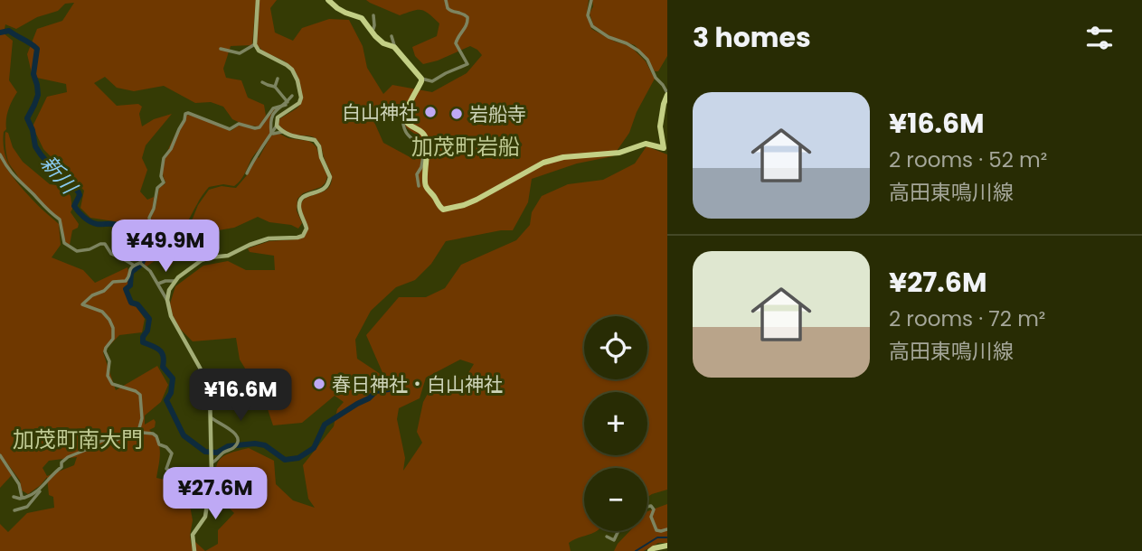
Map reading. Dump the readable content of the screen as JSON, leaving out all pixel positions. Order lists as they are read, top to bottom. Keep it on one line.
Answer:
{"districts":["加茂町岩船","加茂町南大門"],"water":["新川"],"places":["白山神社","岩船寺","春日神社・白山神社"],"page":{"heading":"3 homes","list":[{"name":"¥16.6M","note":"2 rooms · 52 m² · 高田東鳴川線"},{"name":"¥27.6M","note":"2 rooms · 72 m² · 高田東鳴川線"}],"price":["¥49.9M","¥16.6M","¥27.6M"],"map_buttons":["+","−"]}}
